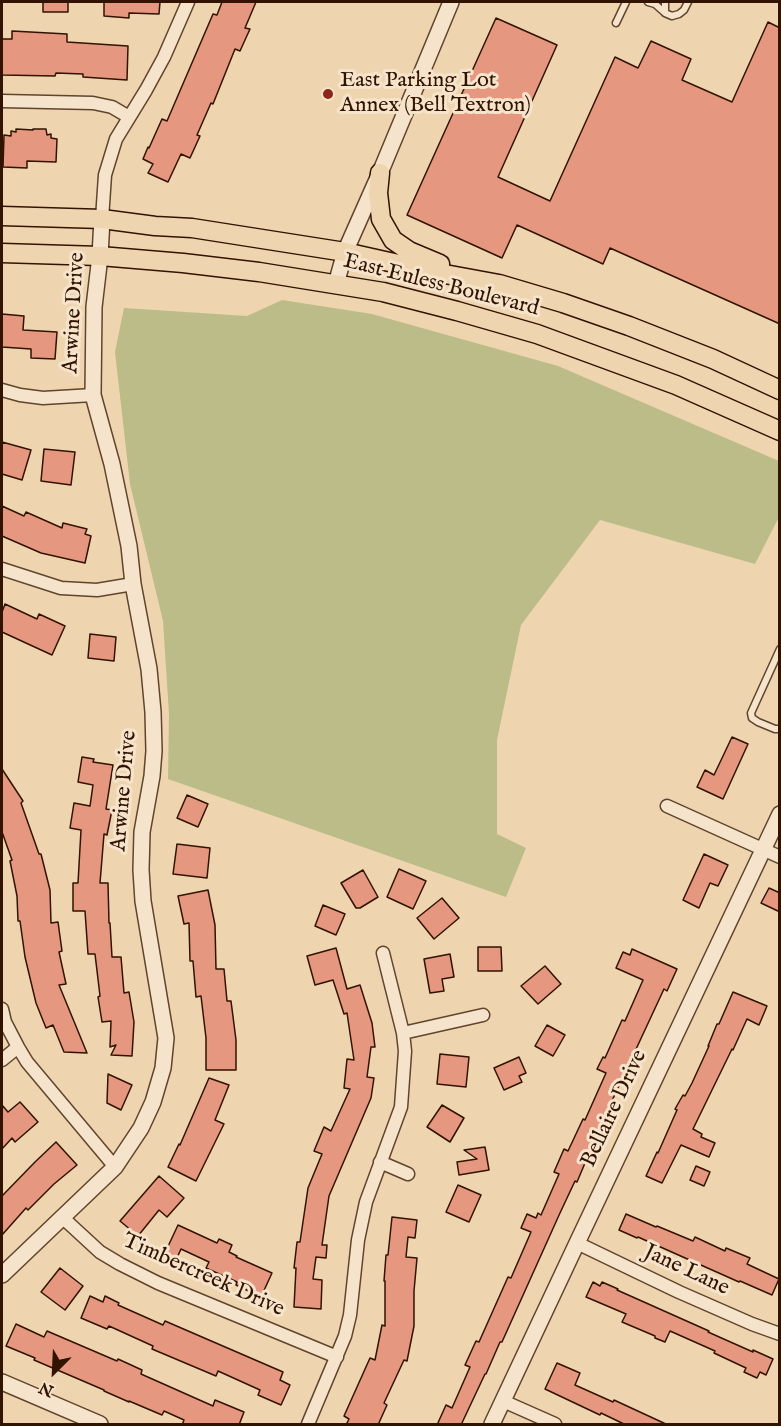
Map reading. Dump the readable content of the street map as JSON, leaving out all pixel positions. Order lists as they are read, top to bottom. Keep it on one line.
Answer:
{"streets":{"main road":["East Euless Boulevard"],"street":["Arwine Drive","Bellaire Drive","Jane Lane","Timbercreek Drive"]},"crossings":[["East Euless Boulevard","Arwine Drive"],["Arwine Drive","Timbercreek Drive"],["Bellaire Drive","Jane Lane"]],"places":["East Parking Lot Annex (Bell Textron)"],"north":"bottom left"}
